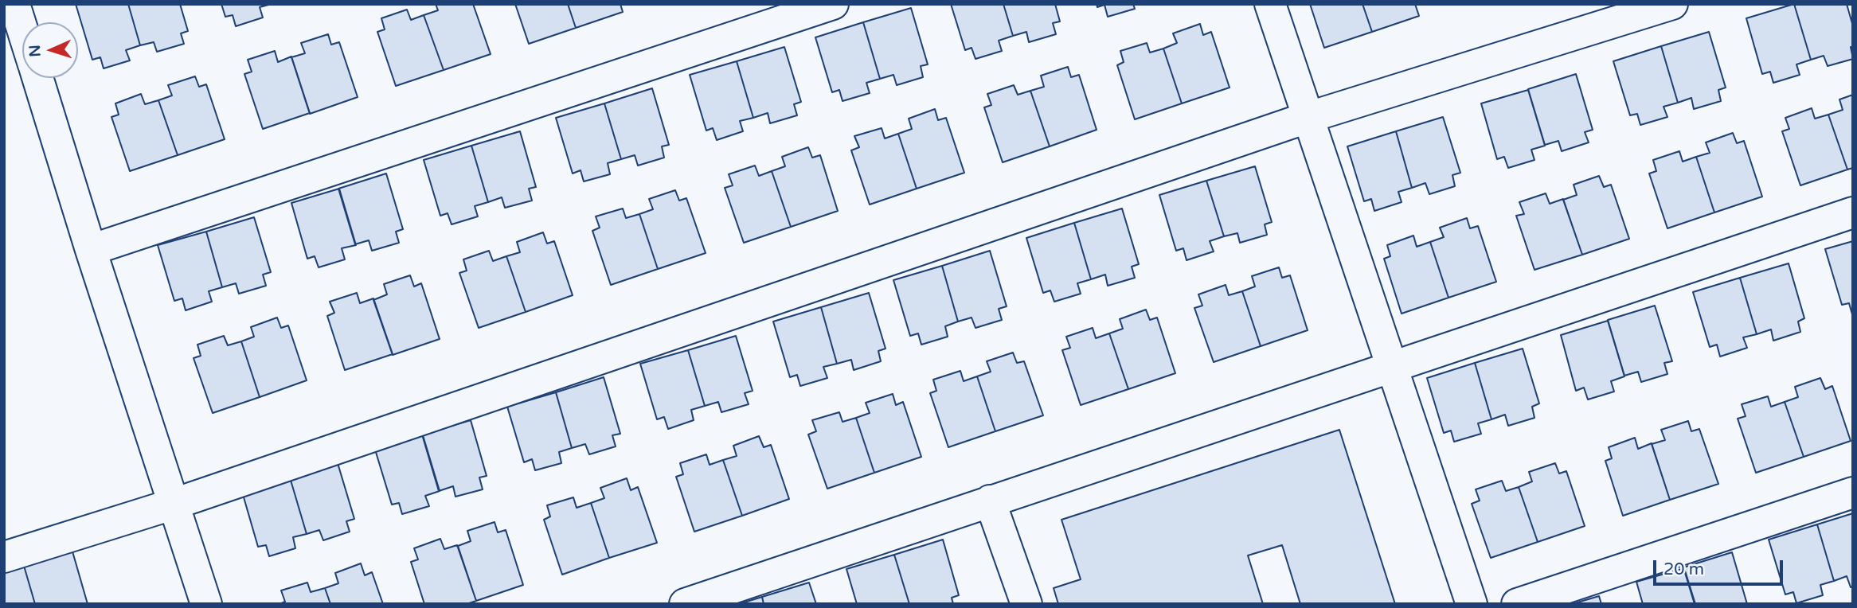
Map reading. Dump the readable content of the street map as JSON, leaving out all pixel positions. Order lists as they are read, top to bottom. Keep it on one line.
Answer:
{"scale_bar":"20 m","north":"left"}
